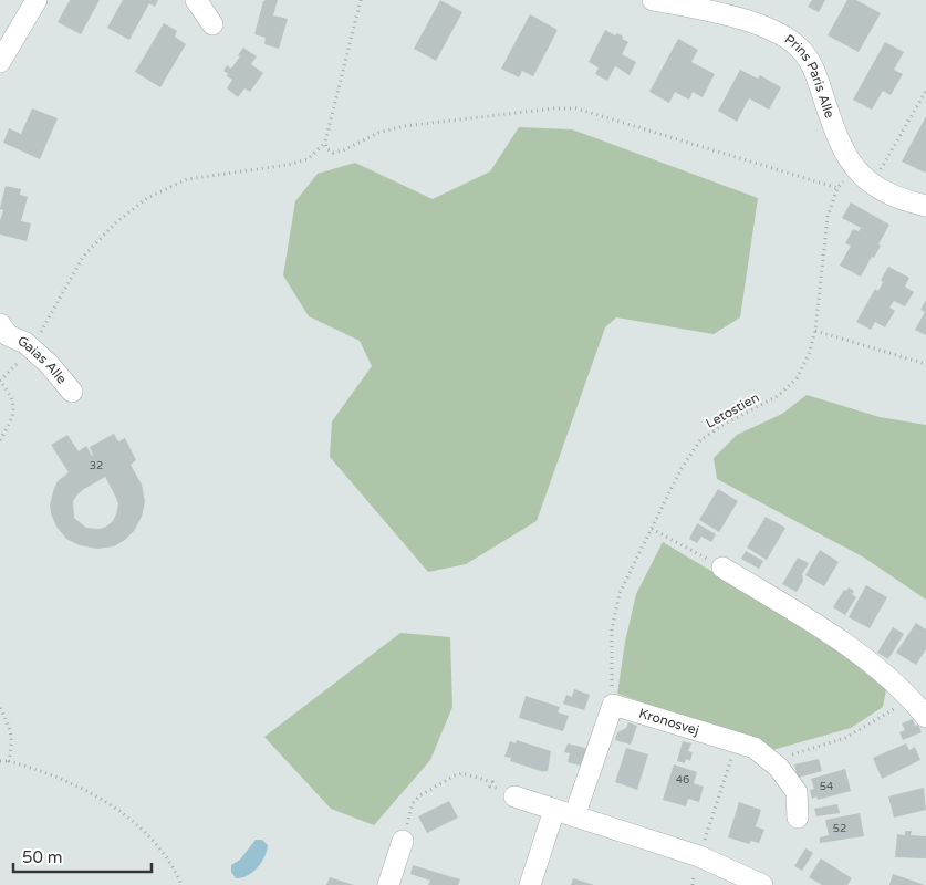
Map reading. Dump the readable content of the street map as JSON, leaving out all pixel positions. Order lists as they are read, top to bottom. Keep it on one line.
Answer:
{"streets":{"street":["Prins Paris Alle","Gaias Alle","Kronosvej"],"path":["Letostien"]},"crossings":[["Prins Paris Alle","Letostien"],["Letostien","Kronosvej"]],"house_numbers":["32","46","54","52"],"scale_bar":"50 m"}
